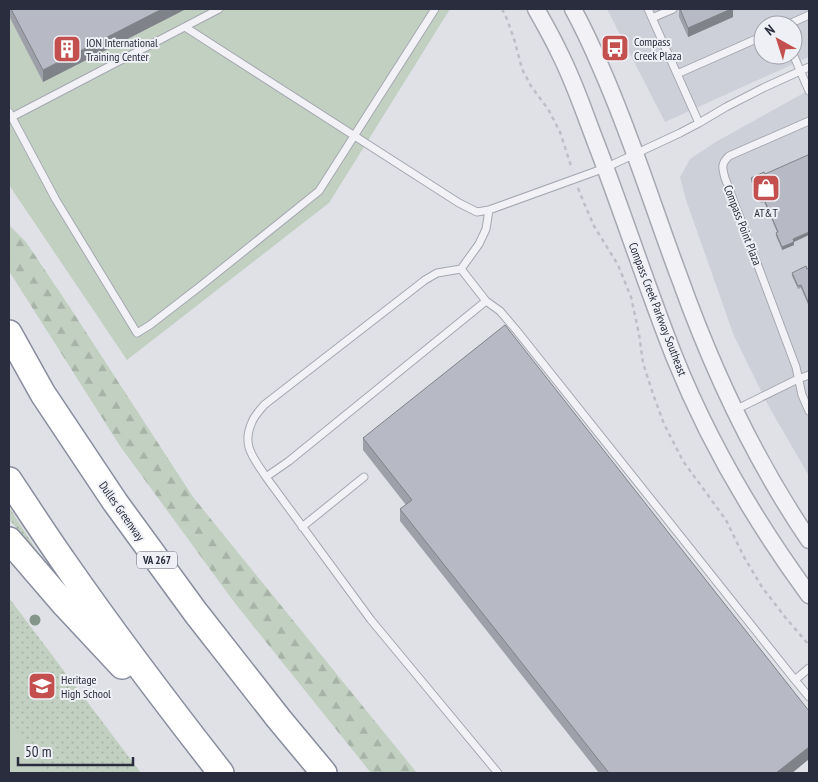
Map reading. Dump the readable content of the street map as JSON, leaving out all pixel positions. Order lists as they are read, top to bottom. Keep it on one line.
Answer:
{"streets":{"highway":["Dulles Greenway","VA 267"],"street":["Compass Creek Parkway Southeast"],"lane":["Compass Point Plaza"]},"places":{"bus stop":["Compass Creek Plaza"],"building":["ION International Training Center"],"shop":["AT&T"],"school or university":["Heritage High School"]},"scale_bar":"50 m","north":"top left"}
